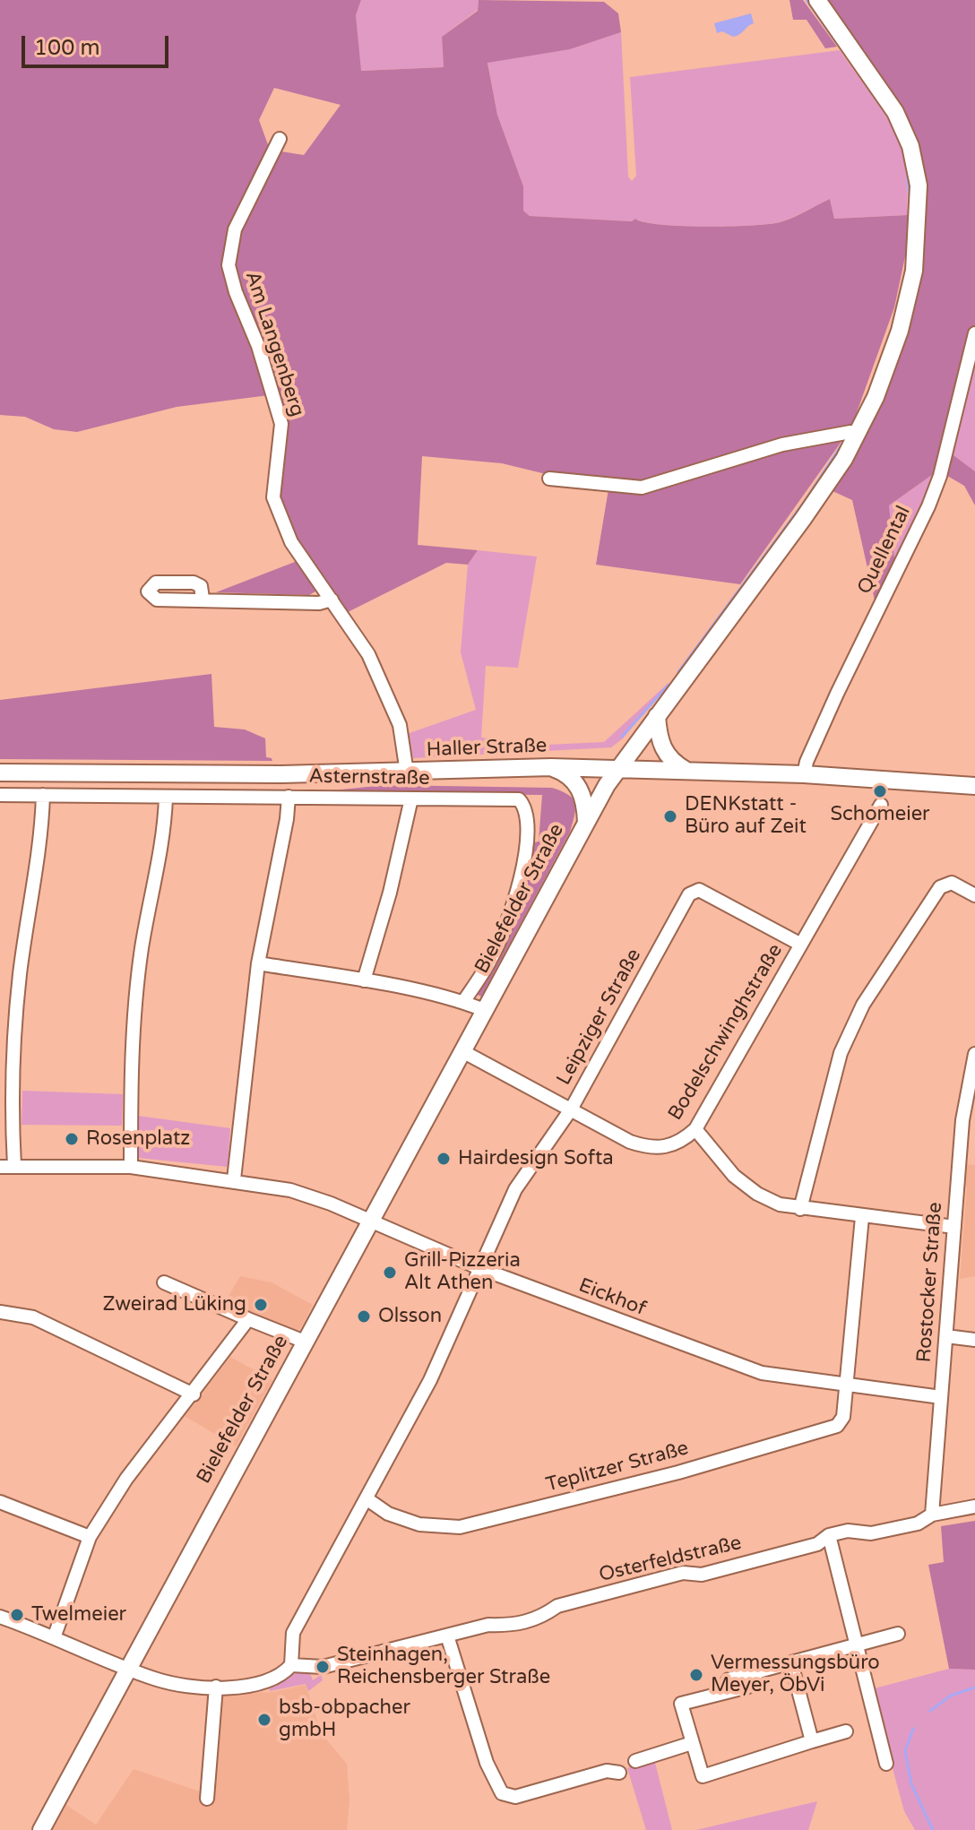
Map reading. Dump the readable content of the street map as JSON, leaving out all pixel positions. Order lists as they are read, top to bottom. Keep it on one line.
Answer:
{"streets":{"main road":["Haller Straße","Bielefelder Straße"],"street":["Am Langenberg","Quellental","Asternstraße","Leipziger Straße","Bodelschwinghstraße","Rostocker Straße","Eickhof","Teplitzer Straße","Osterfeldstraße"]},"crossings":[["Am Langenberg","Haller Straße"],["Quellental","Haller Straße"],["Haller Straße","Bielefelder Straße"],["Bielefelder Straße","Bodelschwinghstraße"],["Bielefelder Straße","Eickhof"],["Leipziger Straße","Bodelschwinghstraße"],["Leipziger Straße","Eickhof"],["Leipziger Straße","Teplitzer Straße"],["Leipziger Straße","Osterfeldstraße"],["Rostocker Straße","Eickhof"],["Rostocker Straße","Osterfeldstraße"],["Eickhof","Teplitzer Straße"]],"places":["Schomeier","DENKstatt - Büro auf Zeit","Rosenplatz","Hairdesign Softa","Grill-Pizzeria Alt Athen","Zweirad Lüking","Olsson","Twelmeier","Steinhagen, Reichensberger Straße","Vermessungsbüro Meyer, ÖbVi","bsb-obpacher gmbH"],"scale_bar":"100 m"}
